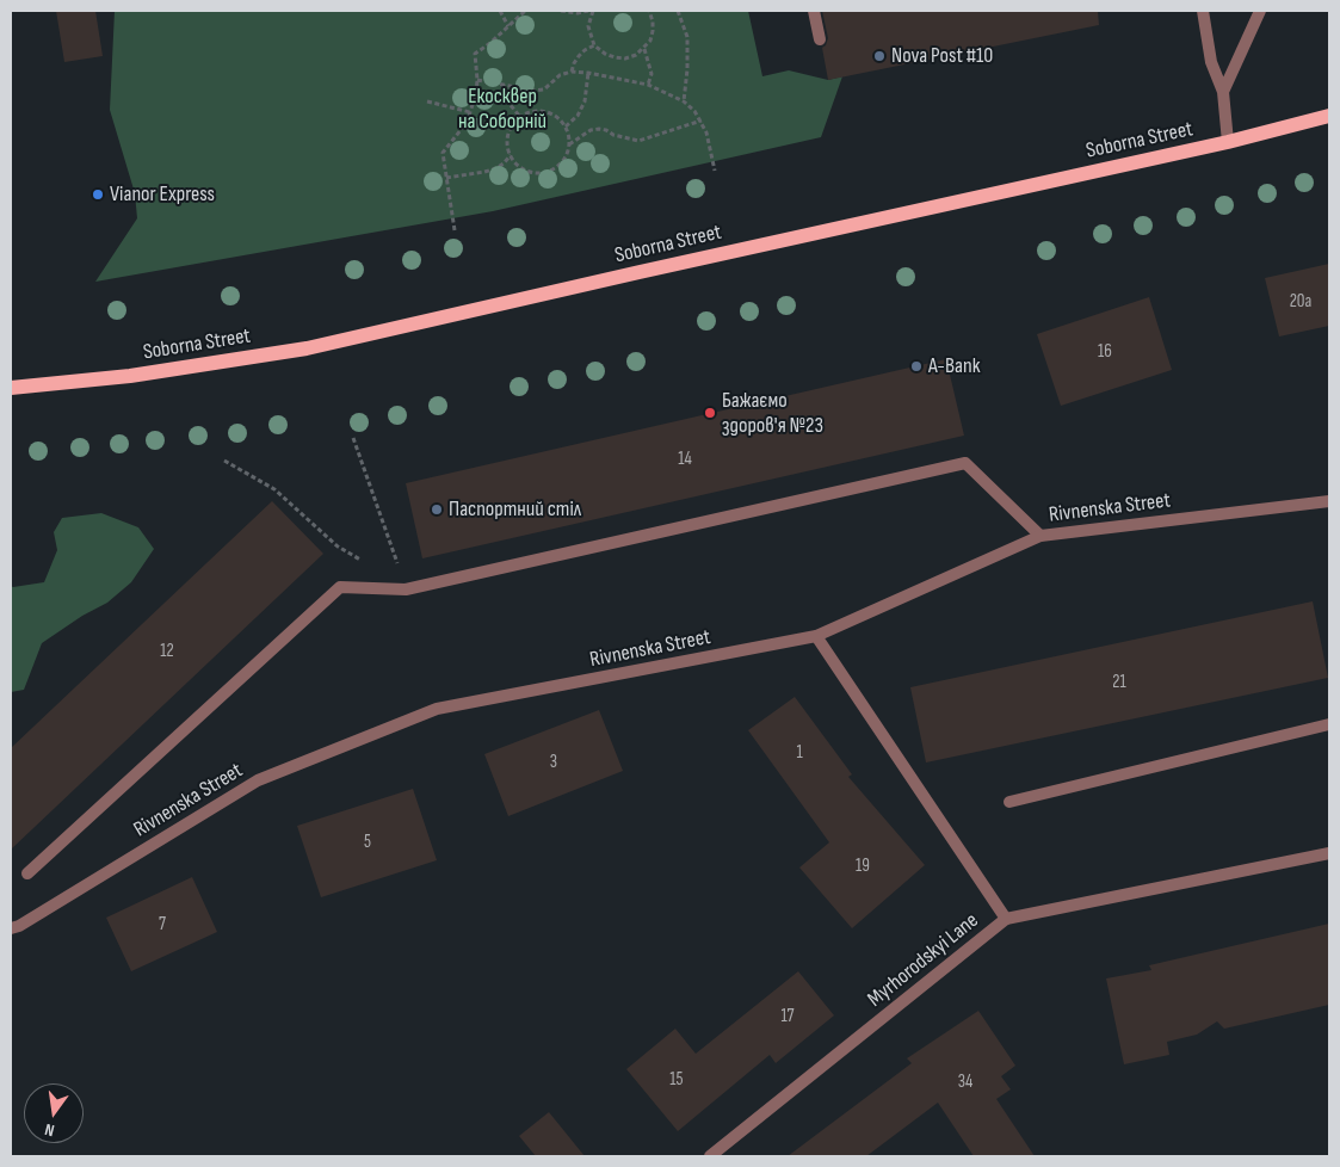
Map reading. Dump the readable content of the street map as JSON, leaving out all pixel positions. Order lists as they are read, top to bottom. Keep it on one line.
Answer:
{"streets":{"main road":["Soborna Street"],"street":["Rivnenska Street","Myrhorodskyi Lane"]},"crossings":[["Rivnenska Street","Myrhorodskyi Lane"]],"parks":["Екосквер на Соборній"],"places":["Nova Post #10","Vianor Express","A-Bank","Бажаємо здоров'я №23","Паспортний стіл"],"house_numbers":["20а","16","14","12","21","1","3","5","19","7","17","15","34"],"north":"bottom"}
